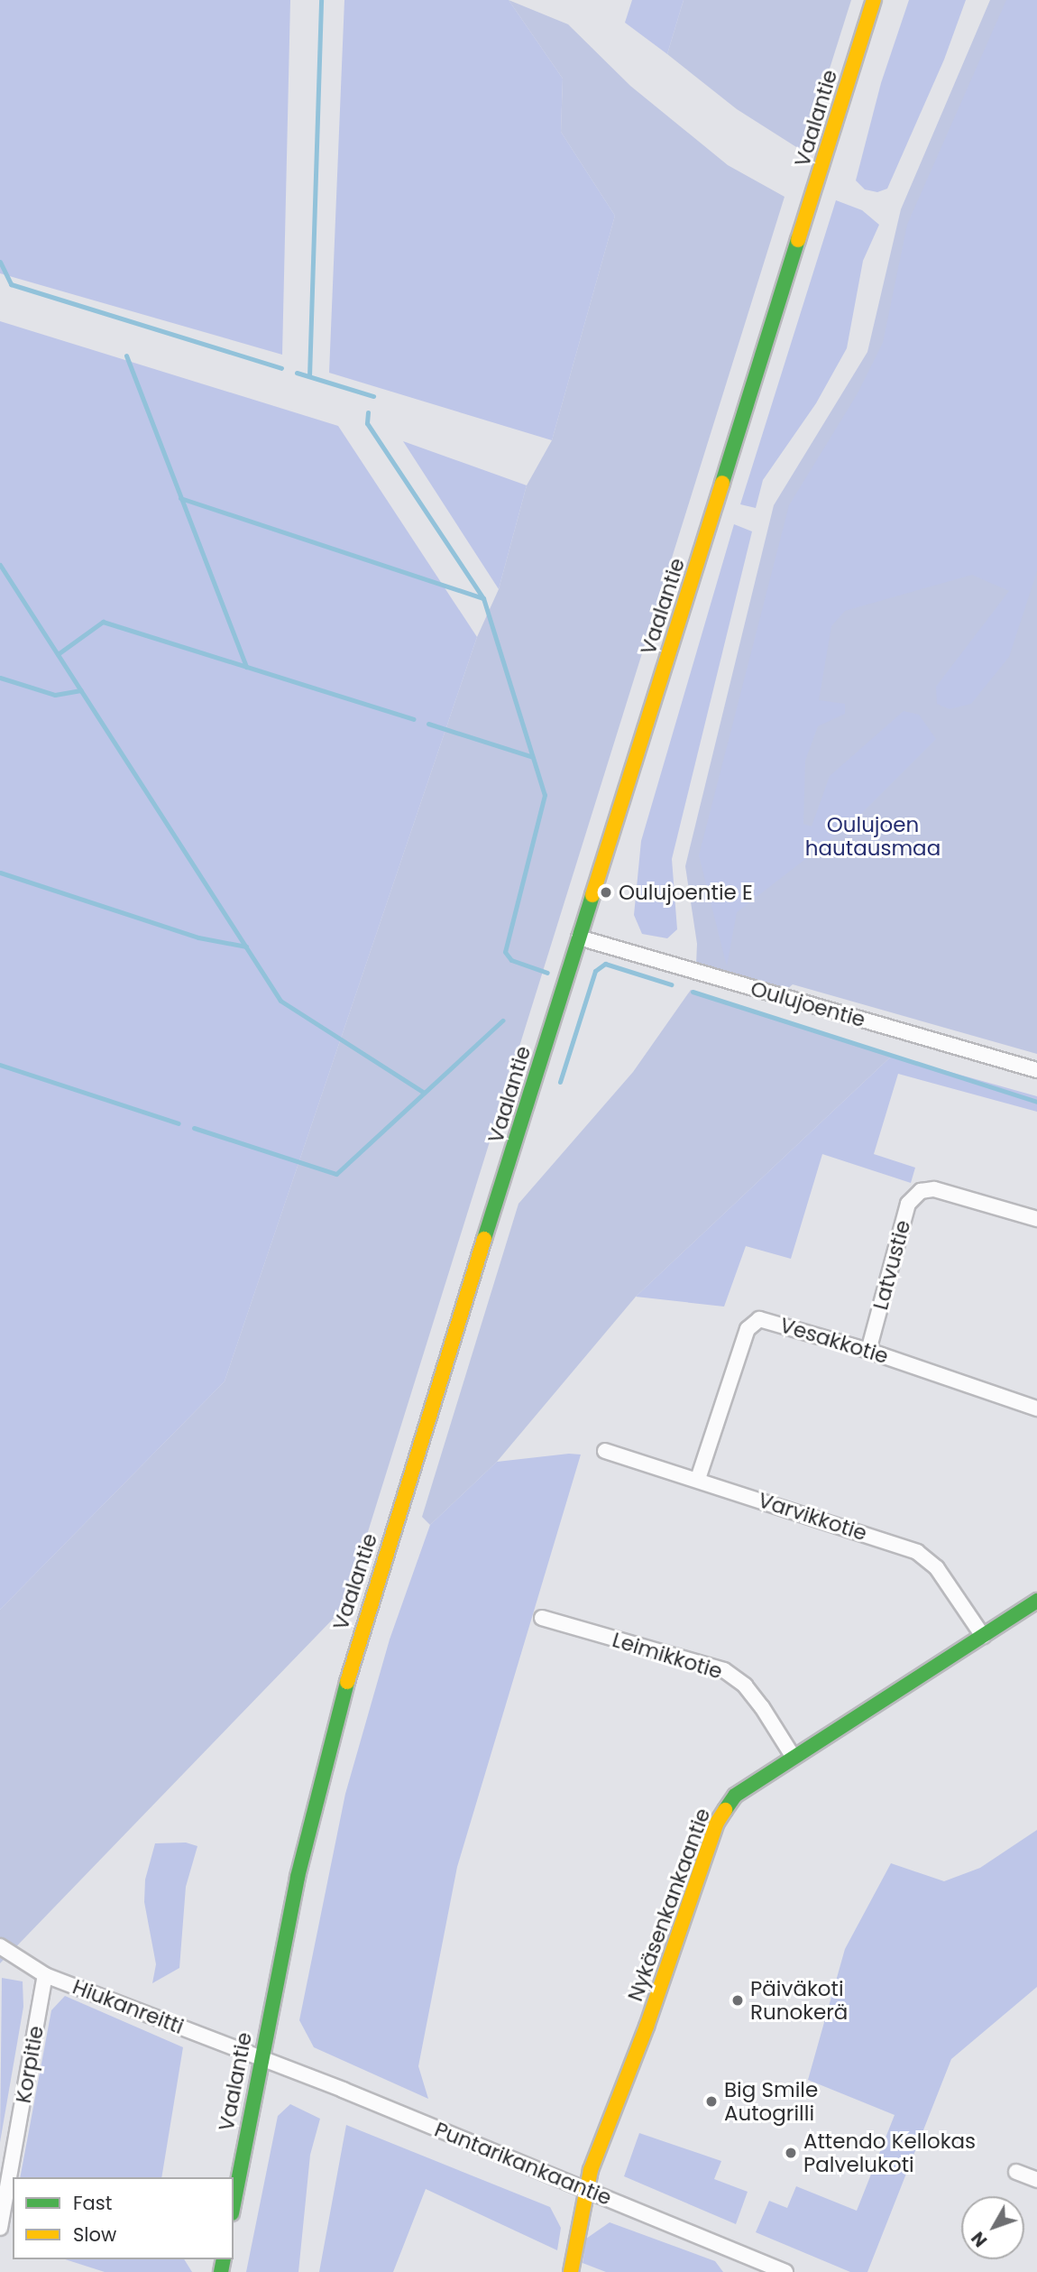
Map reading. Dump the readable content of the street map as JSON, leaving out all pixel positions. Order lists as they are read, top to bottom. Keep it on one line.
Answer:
{"streets":{"street":["Vaalantie","Oulujoentie","Latvustie","Vesakkotie","Varvikkotie","Leimikkotie","Nykäsenkankaantie","Hiukanreitti","Korpitie","Puntarikankaantie"]},"crossings":[["Vaalantie","Oulujoentie"],["Vaalantie","Hiukanreitti"],["Vaalantie","Puntarikankaantie"],["Latvustie","Vesakkotie"],["Vesakkotie","Varvikkotie"],["Varvikkotie","Nykäsenkankaantie"],["Leimikkotie","Nykäsenkankaantie"],["Nykäsenkankaantie","Puntarikankaantie"],["Hiukanreitti","Korpitie"],["Hiukanreitti","Puntarikankaantie"]],"parks":["Oulujoen hautausmaa"],"places":["Oulujoentie E","Päiväkoti Runokerä","Big Smile Autogrilli","Attendo Kellokas Palvelukoti"],"legend":["Fast","Slow"],"north":"bottom left"}
